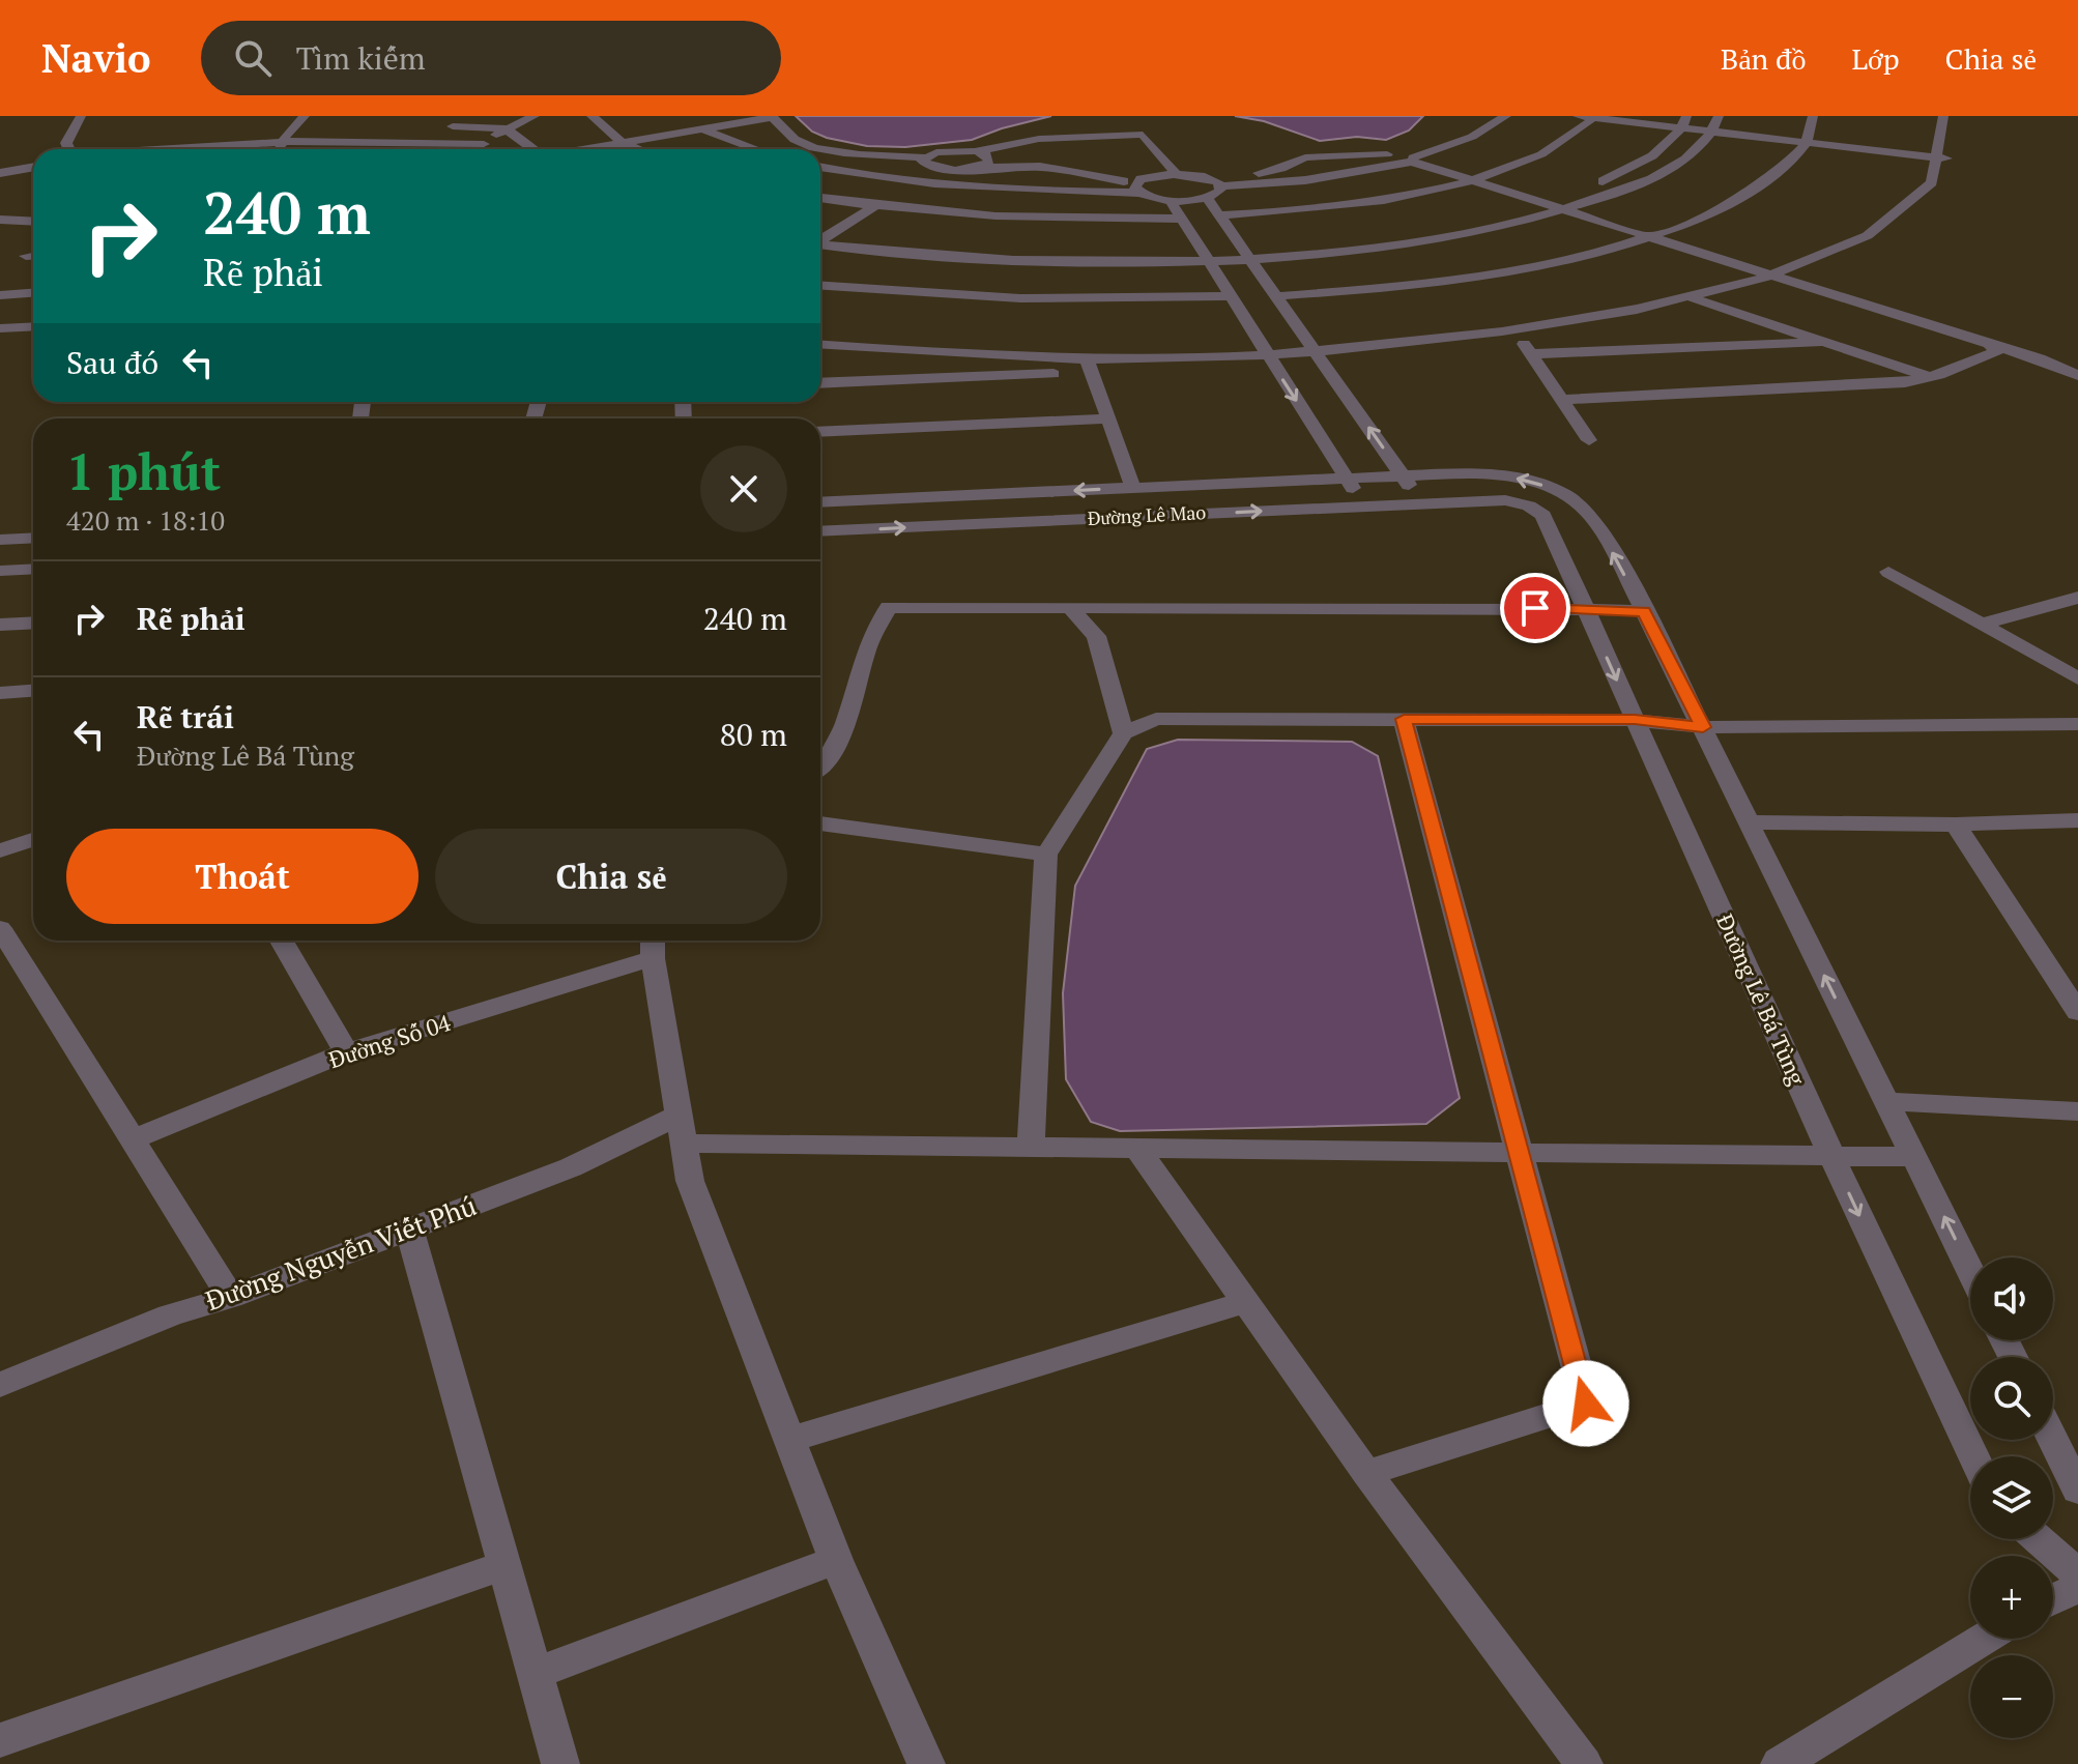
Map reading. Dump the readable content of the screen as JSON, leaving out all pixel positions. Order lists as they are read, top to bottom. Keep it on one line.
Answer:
{"streets":{"street":["Đường Lê Mao","Đường Lê Bá Tùng","Đường Số 04","Đường Nguyễn Viết Phú"]},"crossings":[["Đường Lê Mao","Đường Lê Bá Tùng"]],"page":{"header":"Navio","search":"Tìm kiếm","nav":["Bản đồ","Lớp","Chia sẻ"],"turn":["240 m","Rẽ phải"],"then":"Sau đó","heading":["1 phút","420 m · 18:10"],"list":[{"name":"Rẽ phải","value":"240 m"},{"name":"Rẽ trái","note":"Đường Lê Bá Tùng","value":"80 m"}],"buttons":["Thoát","Chia sẻ"],"map_buttons":["+","−"]}}
